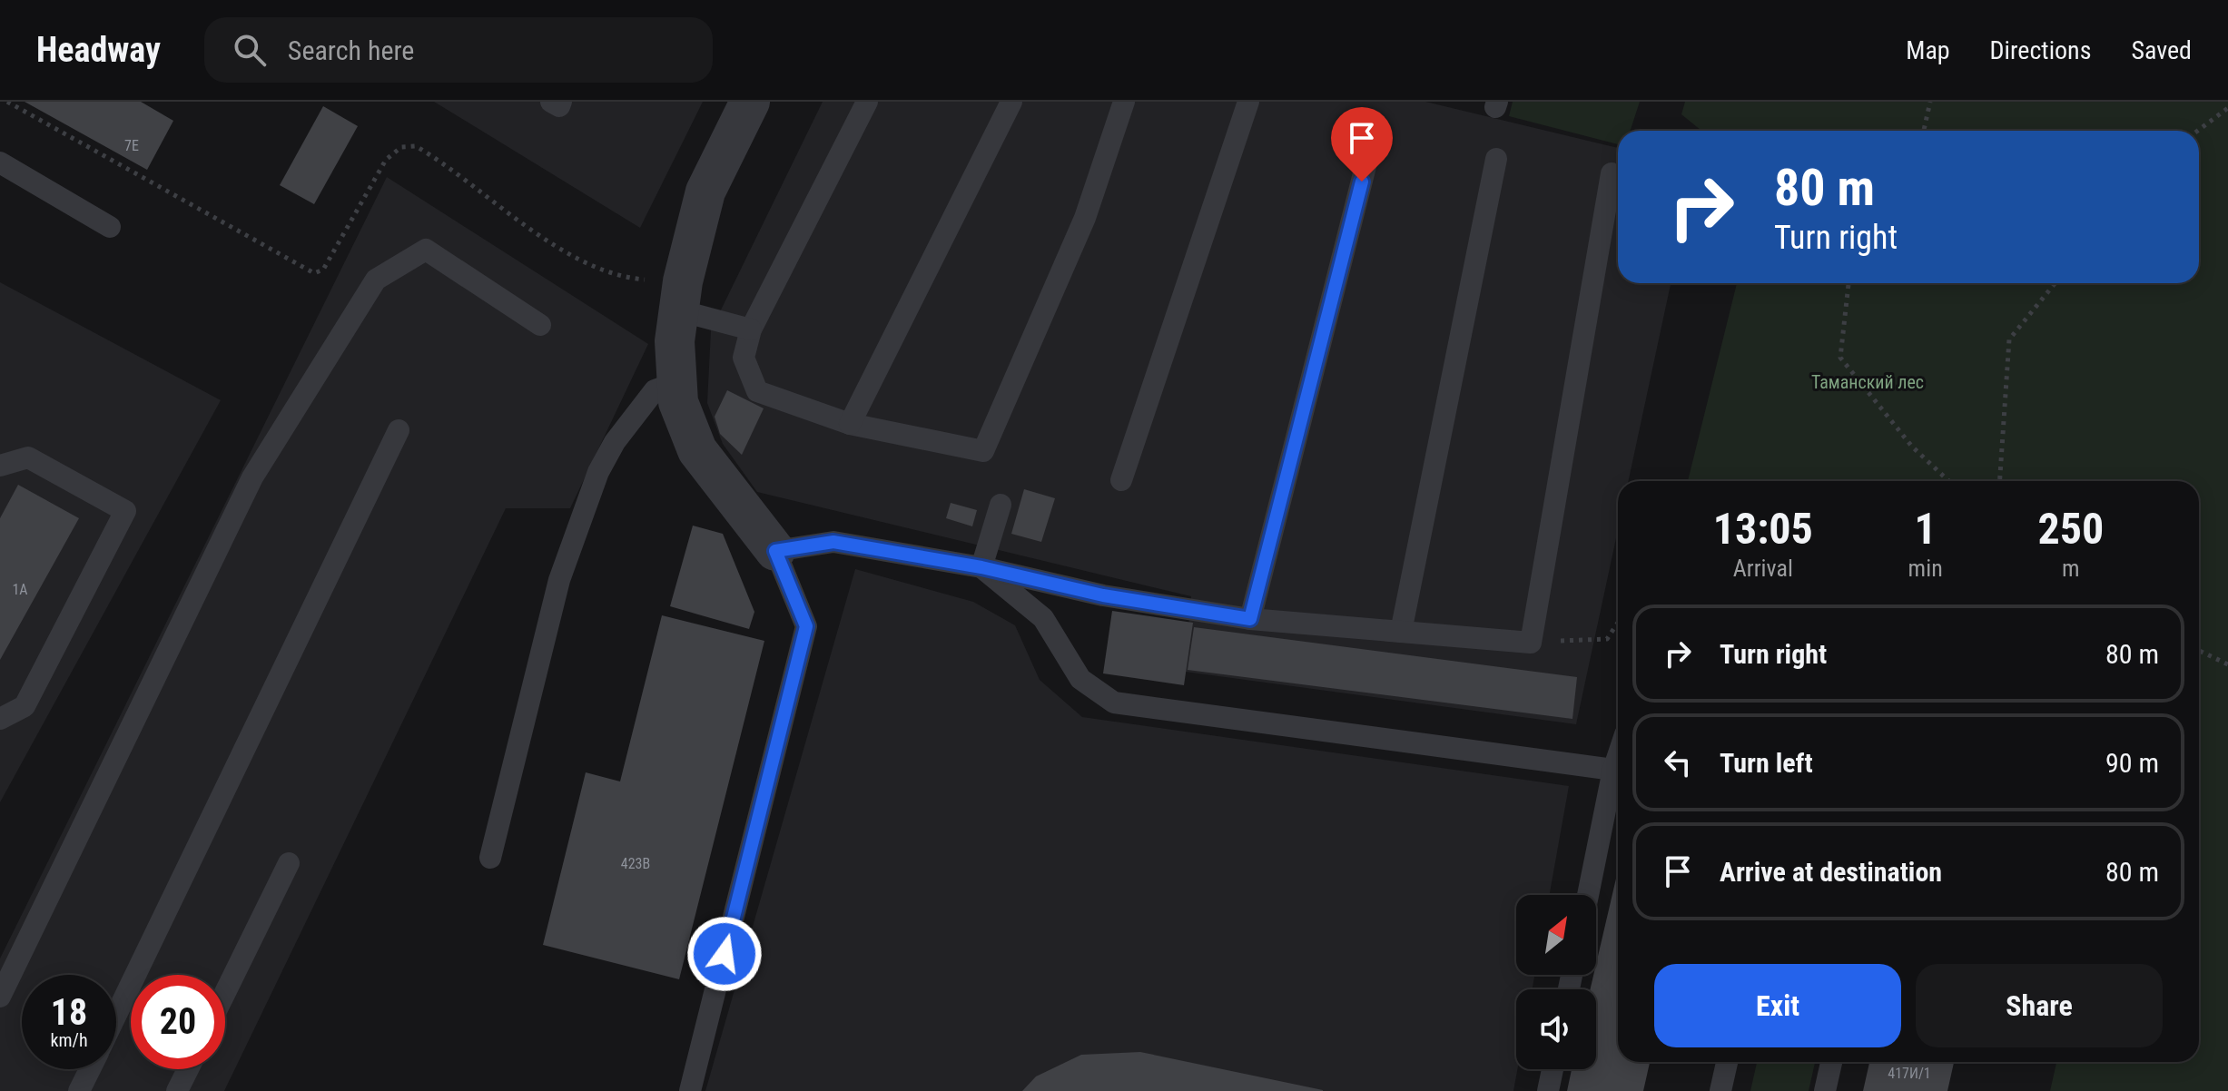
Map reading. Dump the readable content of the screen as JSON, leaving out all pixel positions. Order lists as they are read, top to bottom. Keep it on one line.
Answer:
{"parks":["Таманский лес"],"house_numbers":["7Е","1А","423В","417И/1"],"north":"top right","page":{"header":"Headway","search":"Search here","nav":["Map","Directions","Saved"],"turn":["80 m","Turn right"],"eta":["13:05","Arrival","1","min","250","m"],"list":[{"name":"Turn right","value":"80 m"},{"name":"Turn left","value":"90 m"},{"name":"Arrive at destination","value":"80 m"}],"buttons":["Exit","Share"],"speed":"18 km/h","limit":"20"}}
